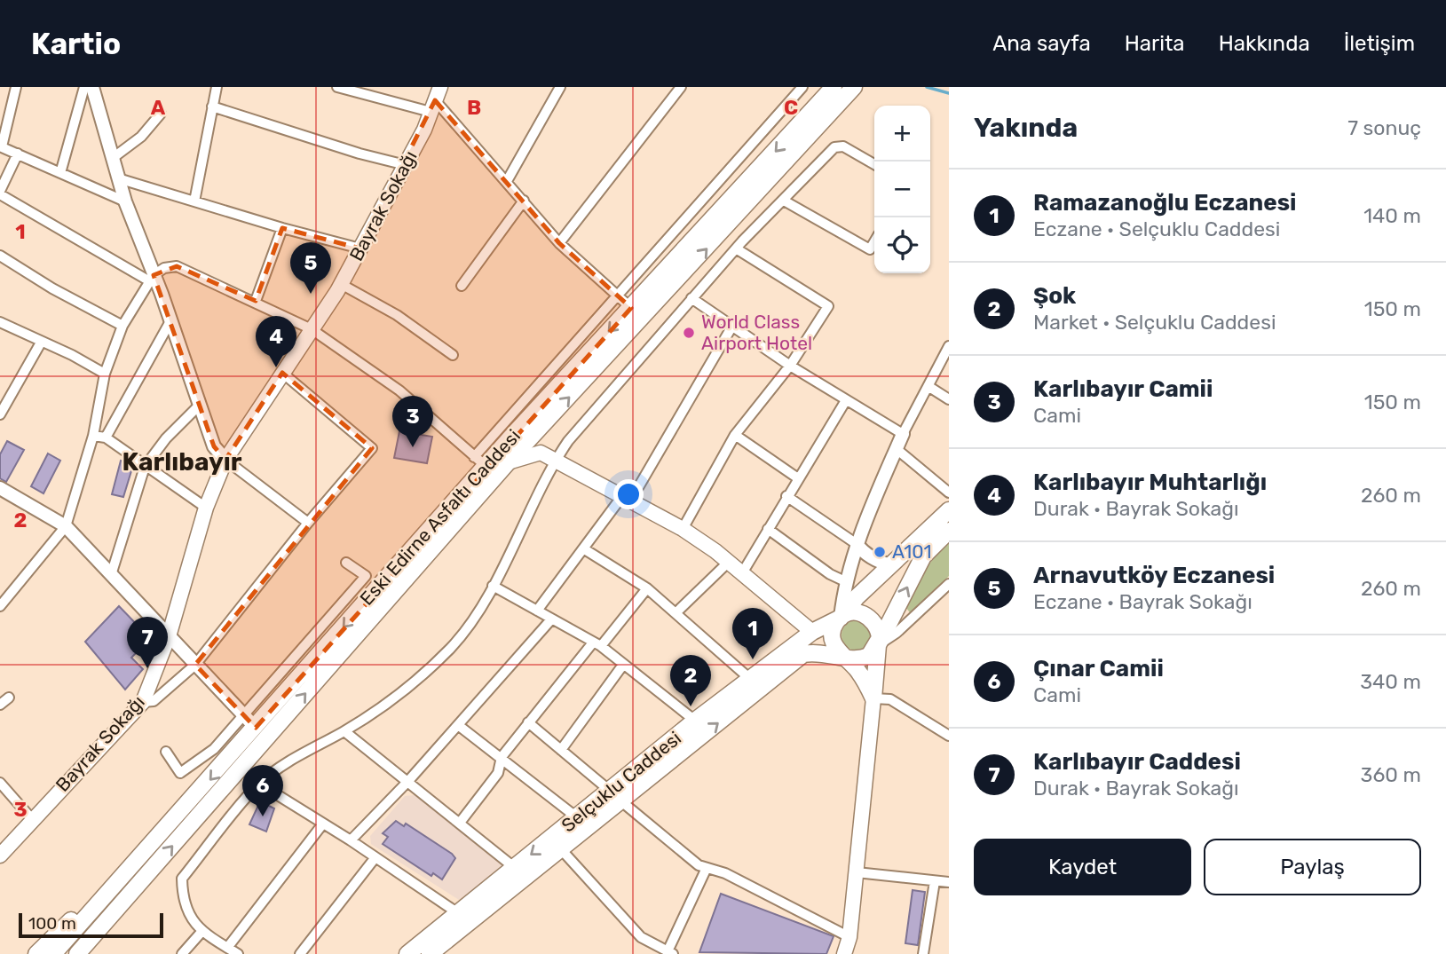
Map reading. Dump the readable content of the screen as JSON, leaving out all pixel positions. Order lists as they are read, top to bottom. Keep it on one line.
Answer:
{"streets":{"main road":["Bayrak Sokağı","Eski Edirne Asfaltı Caddesi","Selçuklu Caddesi"]},"districts":["Karlıbayır"],"places":["World Class Airport Hotel","A101"],"scale_bar":"100 m","page":{"header":"Kartio","nav":["Ana sayfa","Harita","Hakkında","İletişim"],"heading":["Yakında","7 sonuç"],"map_buttons":["+","−"],"list":[{"mark":"1","name":"Ramazanoğlu Eczanesi","note":"Eczane · Selçuklu Caddesi","value":"140 m"},{"mark":"2","name":"Şok","note":"Market · Selçuklu Caddesi","value":"150 m"},{"mark":"3","name":"Karlıbayır Camii","note":"Cami","value":"150 m"},{"mark":"4","name":"Karlıbayır Muhtarlığı","note":"Durak · Bayrak Sokağı","value":"260 m"},{"mark":"5","name":"Arnavutköy Eczanesi","note":"Eczane · Bayrak Sokağı","value":"260 m"},{"mark":"6","name":"Çınar Camii","note":"Cami","value":"340 m"},{"mark":"7","name":"Karlıbayır Caddesi","note":"Durak · Bayrak Sokağı","value":"360 m"}],"pins":["5","4","3","1","7","2","6"],"buttons":["Kaydet","Paylaş"],"scale":"100 m"},"grid":{"columns":["A","B","C"],"rows":["1","2","3"]}}
